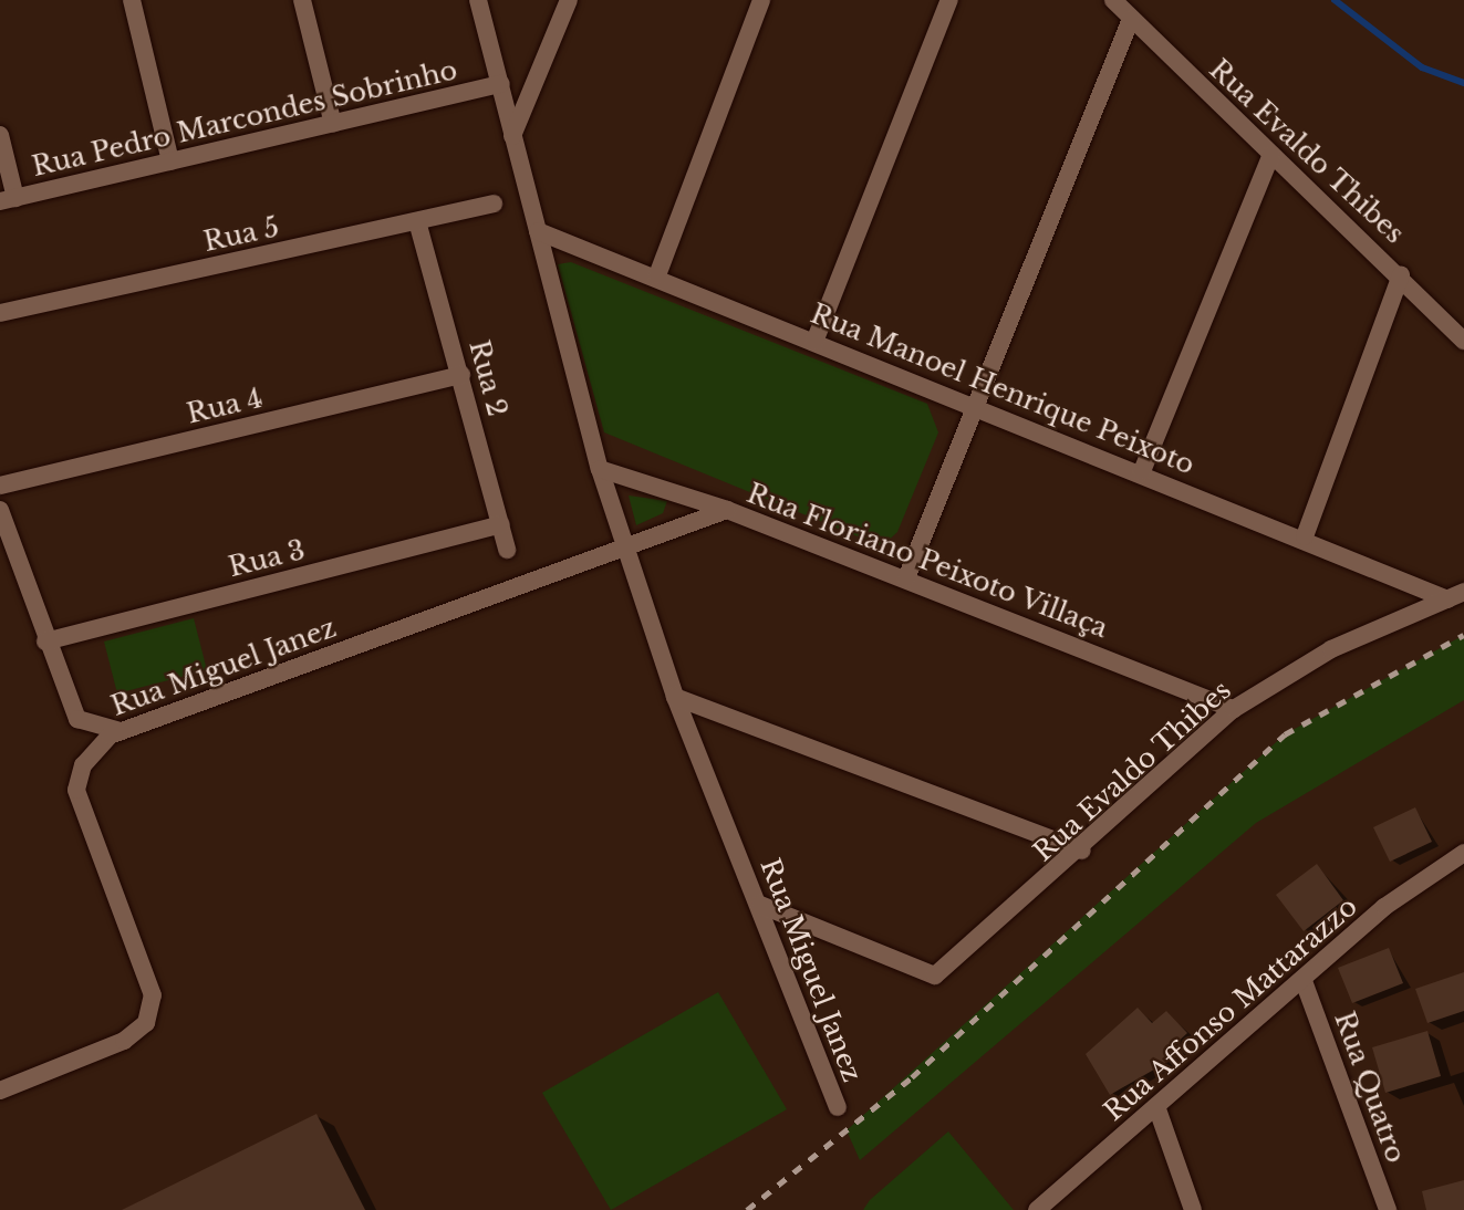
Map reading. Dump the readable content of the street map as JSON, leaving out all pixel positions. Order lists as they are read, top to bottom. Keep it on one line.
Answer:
{"streets":{"street":["Rua Pedro Marcondes Sobrinho","Rua Evaldo Thibes","Rua 5","Rua 2","Rua Manoel Henrique Peixoto","Rua 4","Rua 3","Rua Floriano Peixoto Villaça","Rua Miguel Janez","Rua Affonso Mattarazzo","Rua Quatro"]},"crossings":[["Rua Pedro Marcondes Sobrinho","Rua Miguel Janez"],["Rua Evaldo Thibes","Rua Manoel Henrique Peixoto"],["Rua Evaldo Thibes","Rua Floriano Peixoto Villaça"],["Rua Evaldo Thibes","Rua Miguel Janez"],["Rua 5","Rua 2"],["Rua 2","Rua 4"],["Rua 2","Rua 3"],["Rua Manoel Henrique Peixoto","Rua Miguel Janez"],["Rua Floriano Peixoto Villaça","Rua Miguel Janez"],["Rua Affonso Mattarazzo","Rua Quatro"]]}
